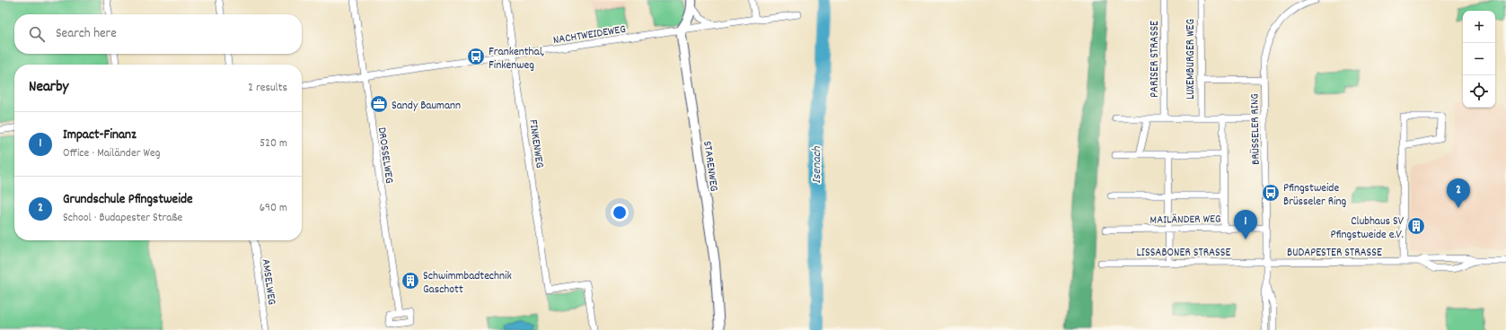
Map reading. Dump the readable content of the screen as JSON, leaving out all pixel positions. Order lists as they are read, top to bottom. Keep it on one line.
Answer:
{"streets":{"street":["NACHTWEIDEWEG","PARISER STRASSE","LUXEMBURGER WEG","BRÜSSELER RING","FINKENWEG","DROSSELWEG","STARENWEG","MAILÄNDER WEG","LISSABONER STRASSE","BUDAPESTER STRASSE","AMSELWEG"]},"crossings":[["NACHTWEIDEWEG","FINKENWEG"],["NACHTWEIDEWEG","DROSSELWEG"],["NACHTWEIDEWEG","STARENWEG"],["BRÜSSELER RING","MAILÄNDER WEG"],["BRÜSSELER RING","LISSABONER STRASSE"],["BRÜSSELER RING","BUDAPESTER STRASSE"],["LISSABONER STRASSE","BUDAPESTER STRASSE"]],"water":["Isenach"],"places":{"bus stop":["Frankenthal, Finkenweg","Pfingstweide Brüsseler Ring"],"office":["Sandy Baumann"],"building":["Clubhaus SV Pfingstweide e.V.","Schwimmbadtechnik Gaschott"]},"page":{"map_buttons":["+","−"],"search":"Search here","heading":["Nearby","2 results"],"list":[{"mark":"1","name":"Impact-Finanz","note":"Office · Mailänder Weg","value":"520 m"},{"mark":"2","name":"Grundschule Pfingstweide","note":"School · Budapester Straße","value":"690 m"}],"pins":["2","1"]}}
